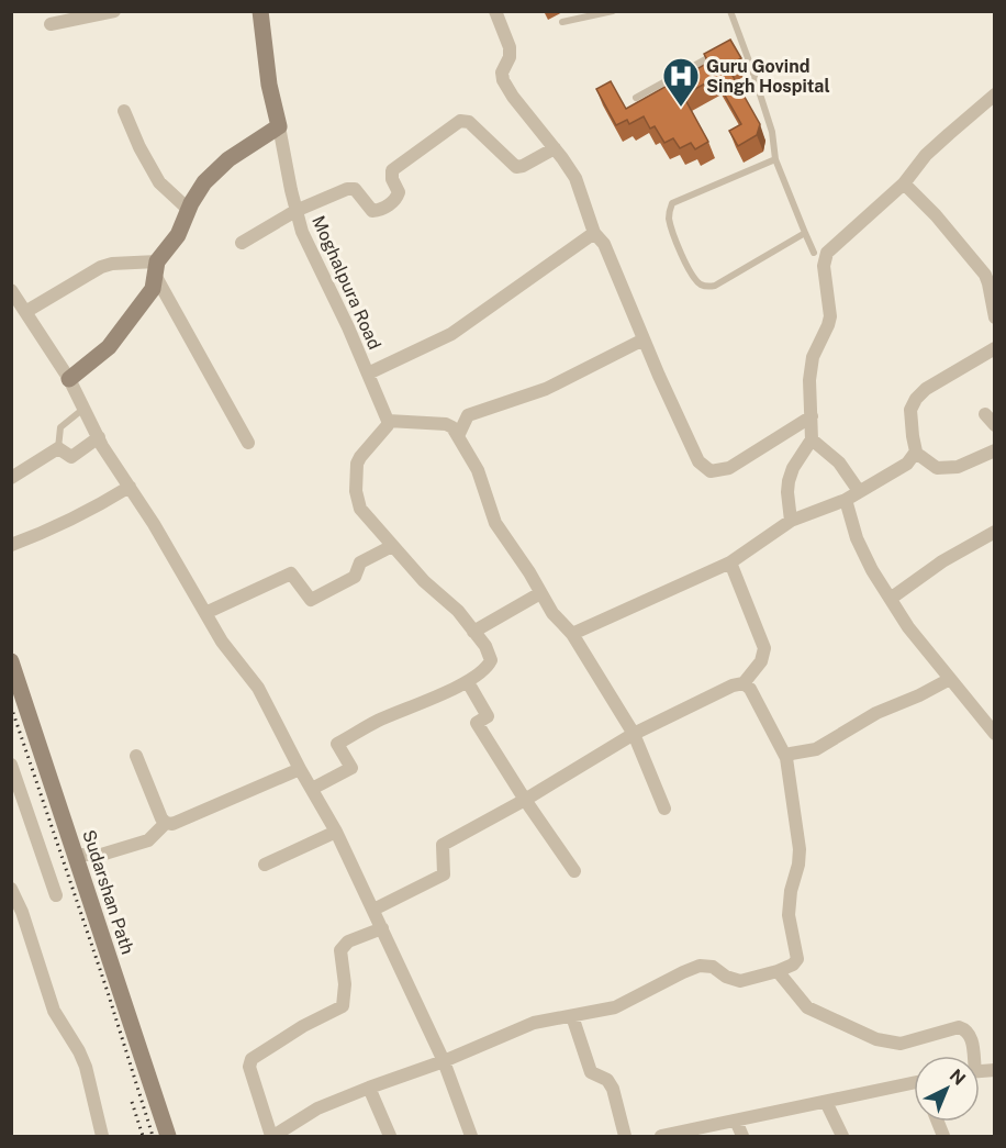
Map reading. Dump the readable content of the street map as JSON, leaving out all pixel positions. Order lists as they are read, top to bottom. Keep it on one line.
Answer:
{"streets":{"main road":["Sudarshan Path"],"street":["Moghalpura Road"]},"places":{"hospital":["Guru Govind Singh Hospital"]},"north":"top right"}
